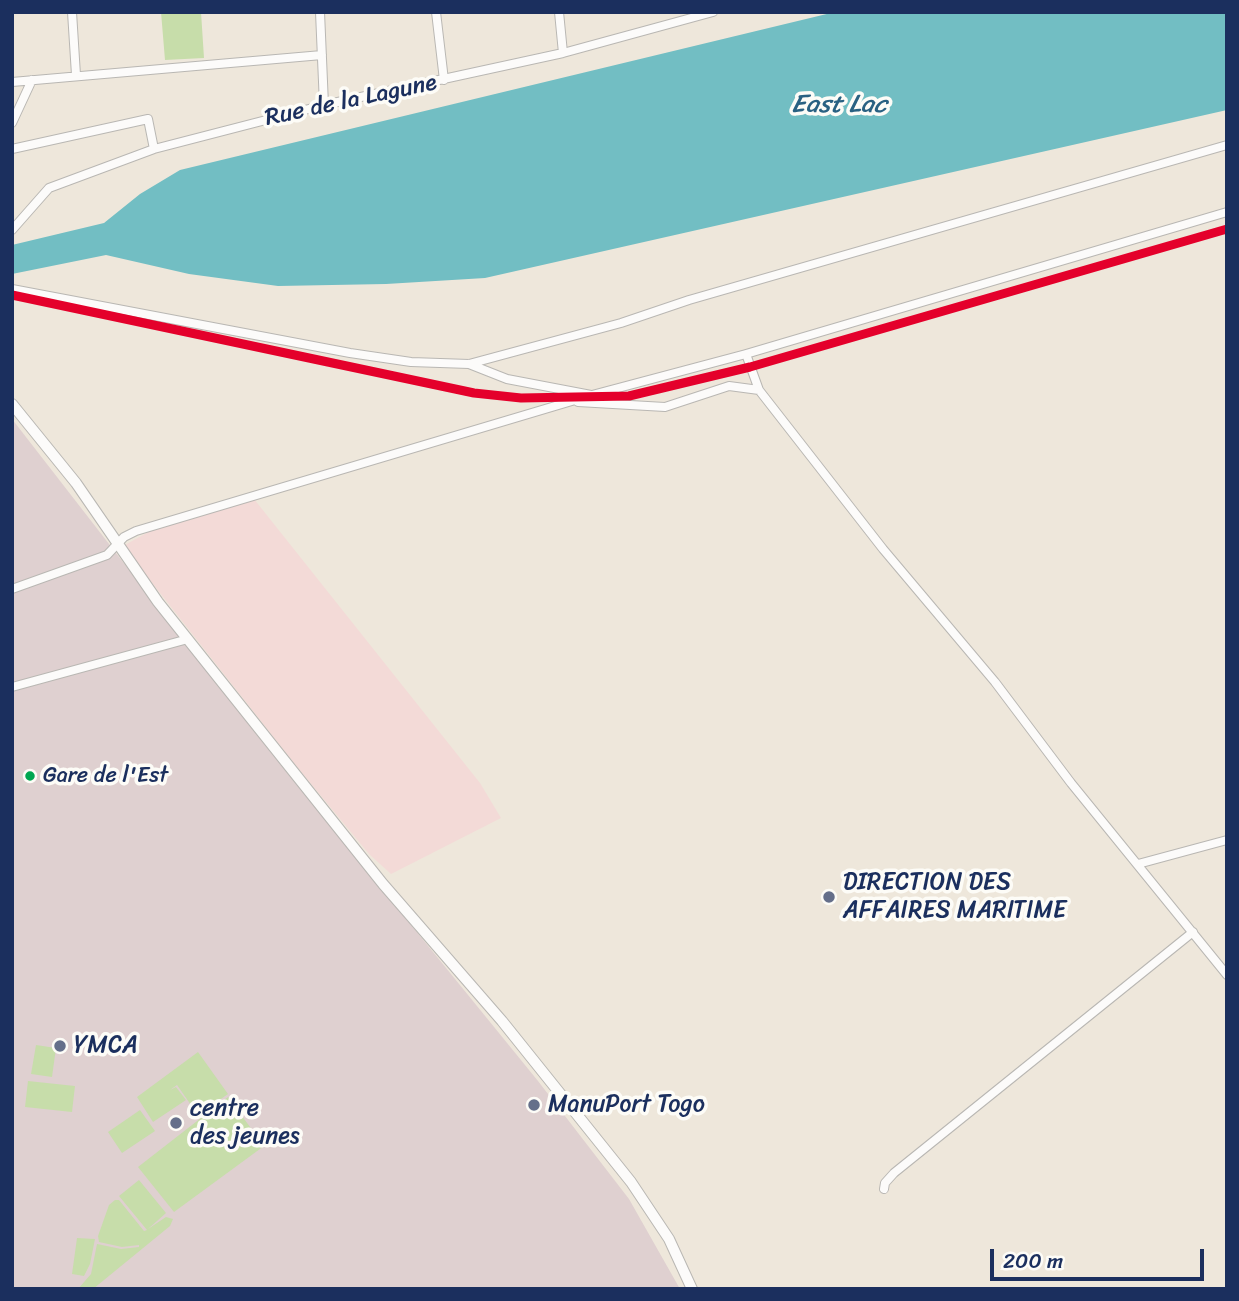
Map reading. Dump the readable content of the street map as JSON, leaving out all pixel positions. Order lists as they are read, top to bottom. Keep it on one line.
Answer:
{"streets":{"street":["Rue de la Lagune"]},"water":["East Lac"],"places":["Gare de l'Est","DIRECTION DES AFFAIRES MARITIME","YMCA","ManuPort Togo","centre des jeunes"],"scale_bar":"200 m"}
